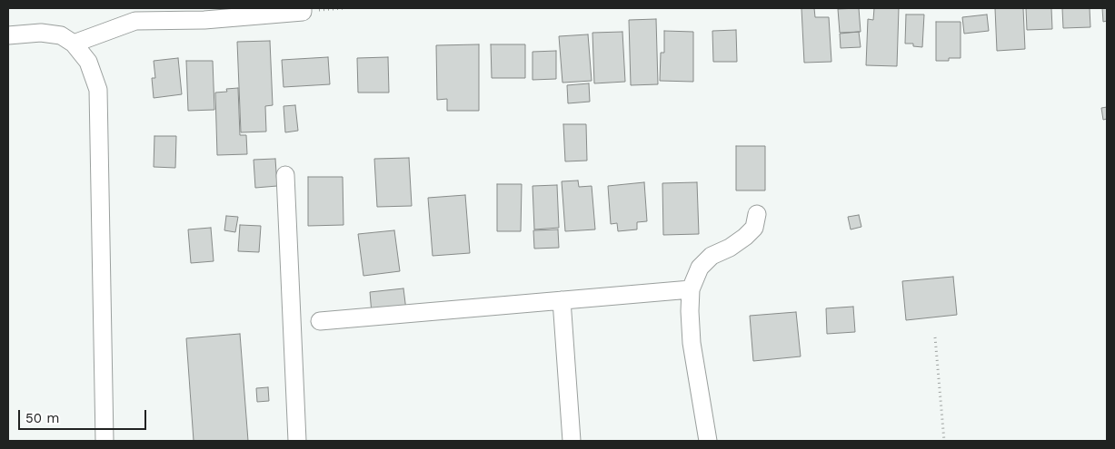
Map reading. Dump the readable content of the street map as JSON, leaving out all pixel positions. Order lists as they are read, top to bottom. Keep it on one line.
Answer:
{"scale_bar":"50 m"}
